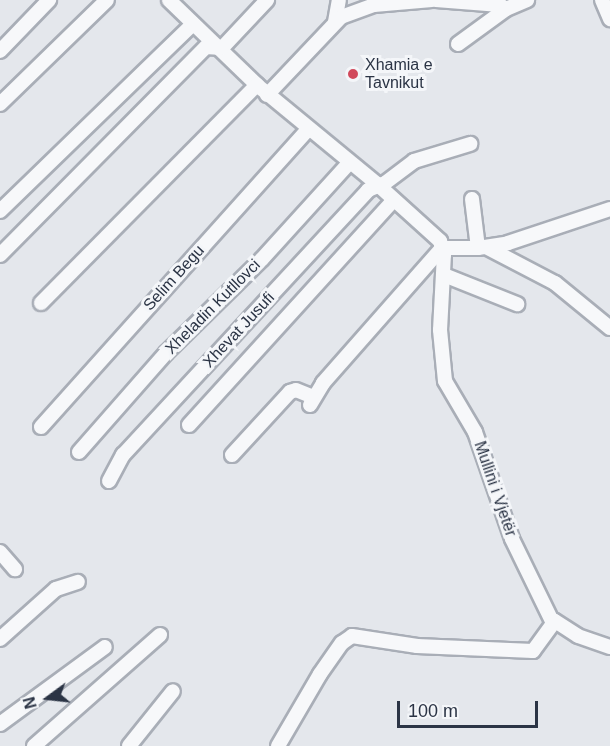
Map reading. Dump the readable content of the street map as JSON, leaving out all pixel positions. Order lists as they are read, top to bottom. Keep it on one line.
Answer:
{"streets":{"street":["Selim Begu","Xheladin Kutllovci","Xhevat Jusufi","Mullini i Vjetër"]},"places":["Xhamia e Tavnikut"],"scale_bar":"100 m","north":"left"}
